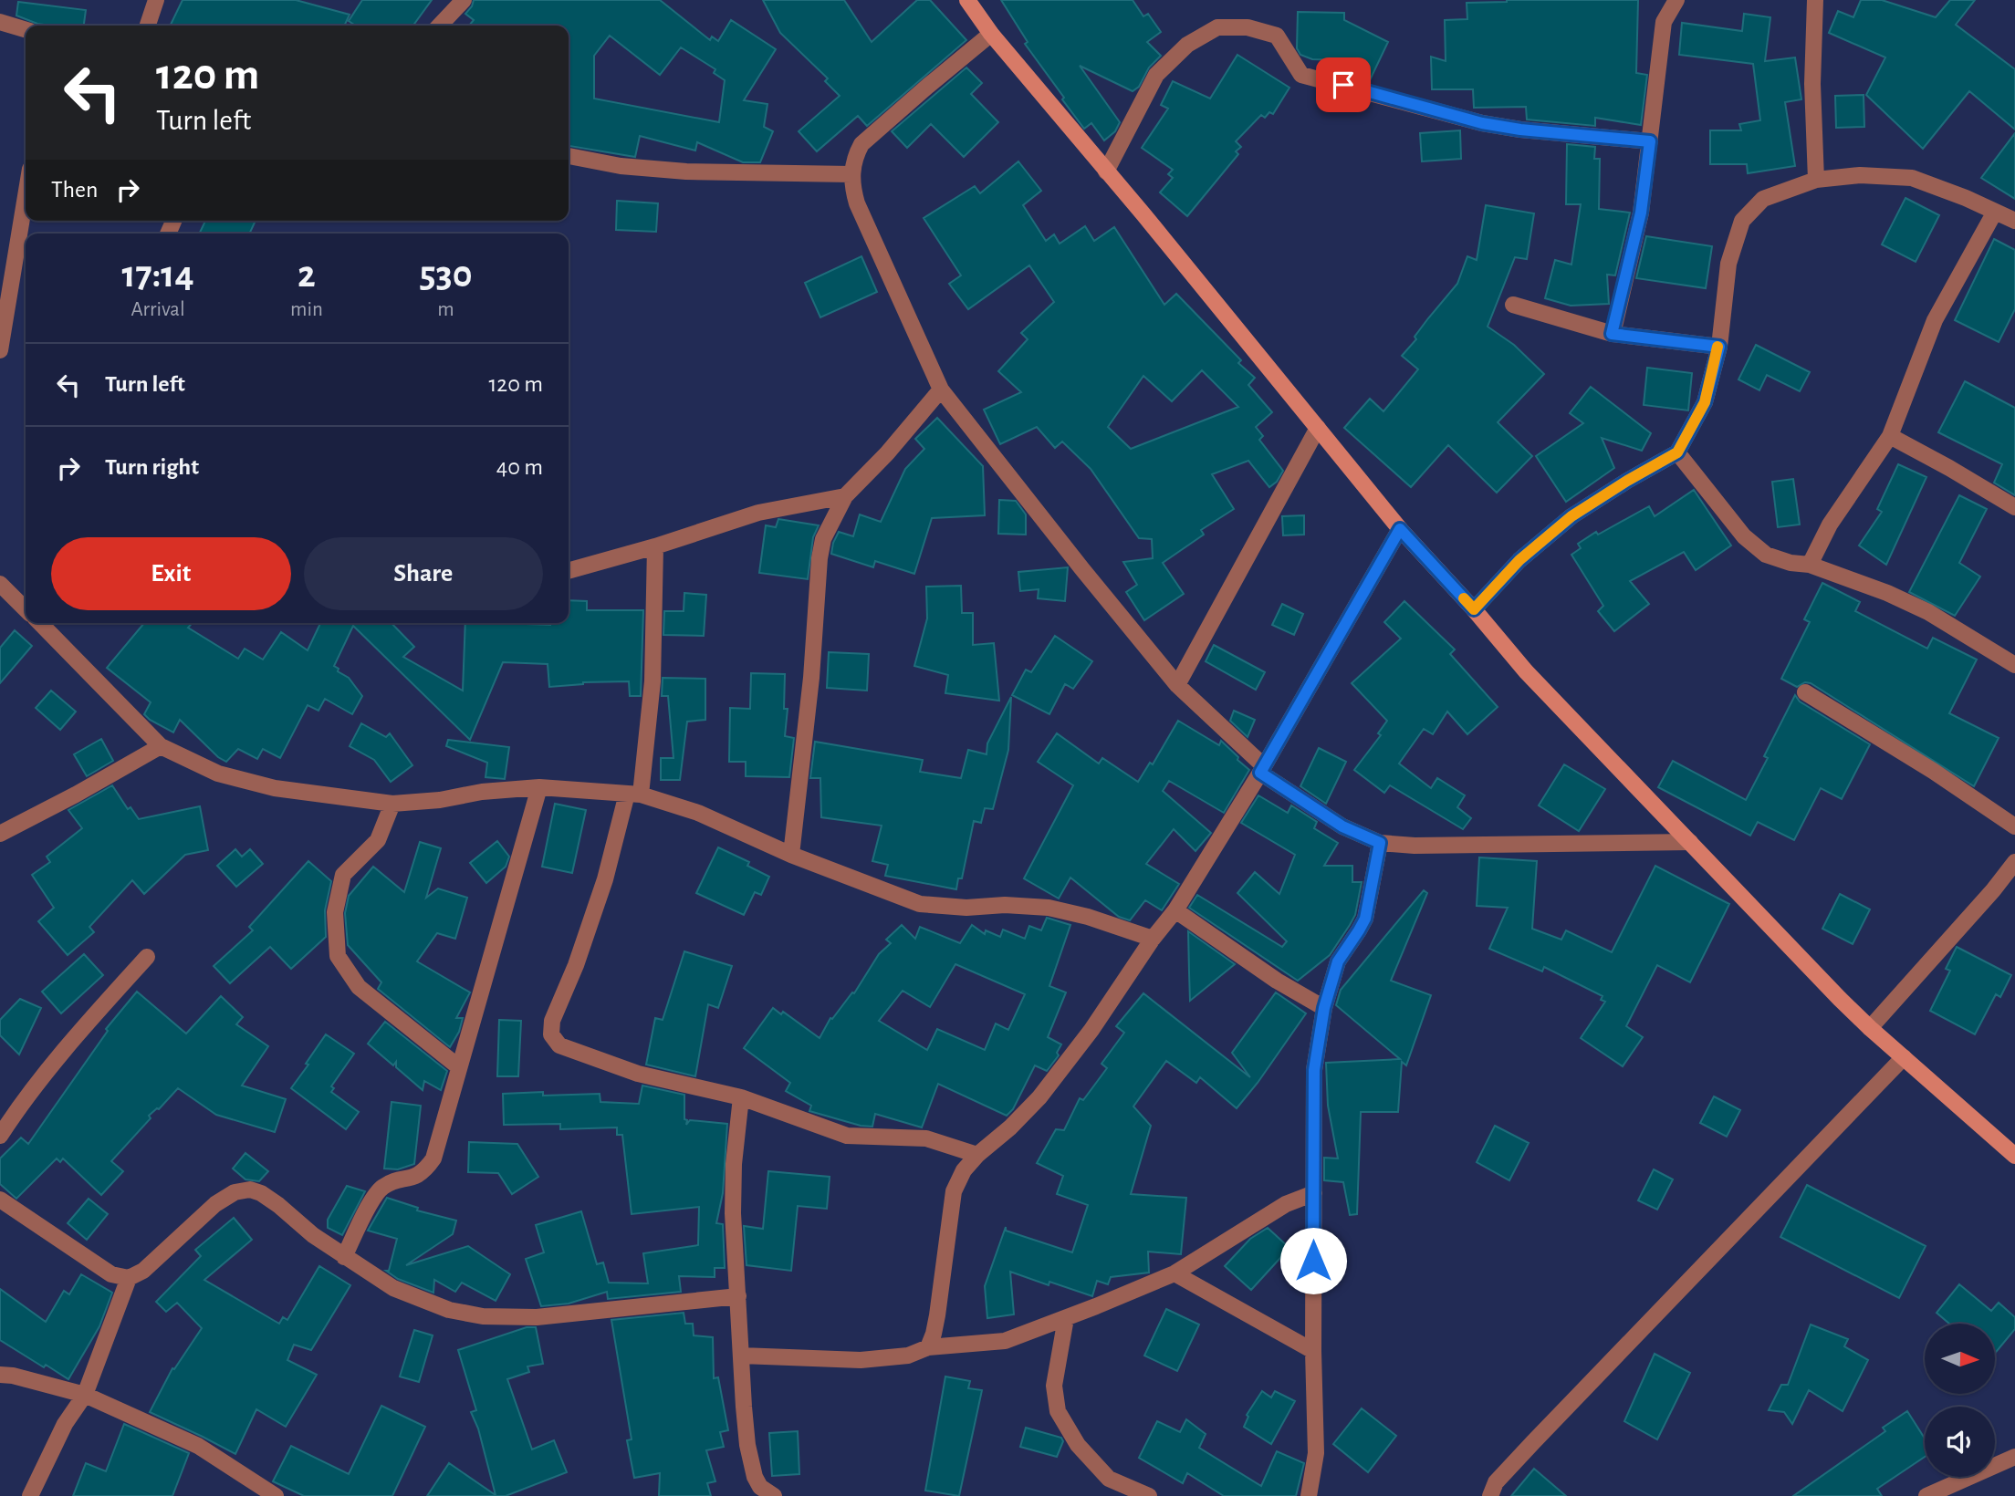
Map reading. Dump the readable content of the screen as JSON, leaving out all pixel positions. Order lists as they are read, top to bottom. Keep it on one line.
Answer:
{"north":"right","page":{"turn":["120 m","Turn left"],"then":"Then","eta":["17:14","Arrival","2","min","530","m"],"list":[{"name":"Turn left","value":"120 m"},{"name":"Turn right","value":"40 m"}],"buttons":["Exit","Share"]}}
